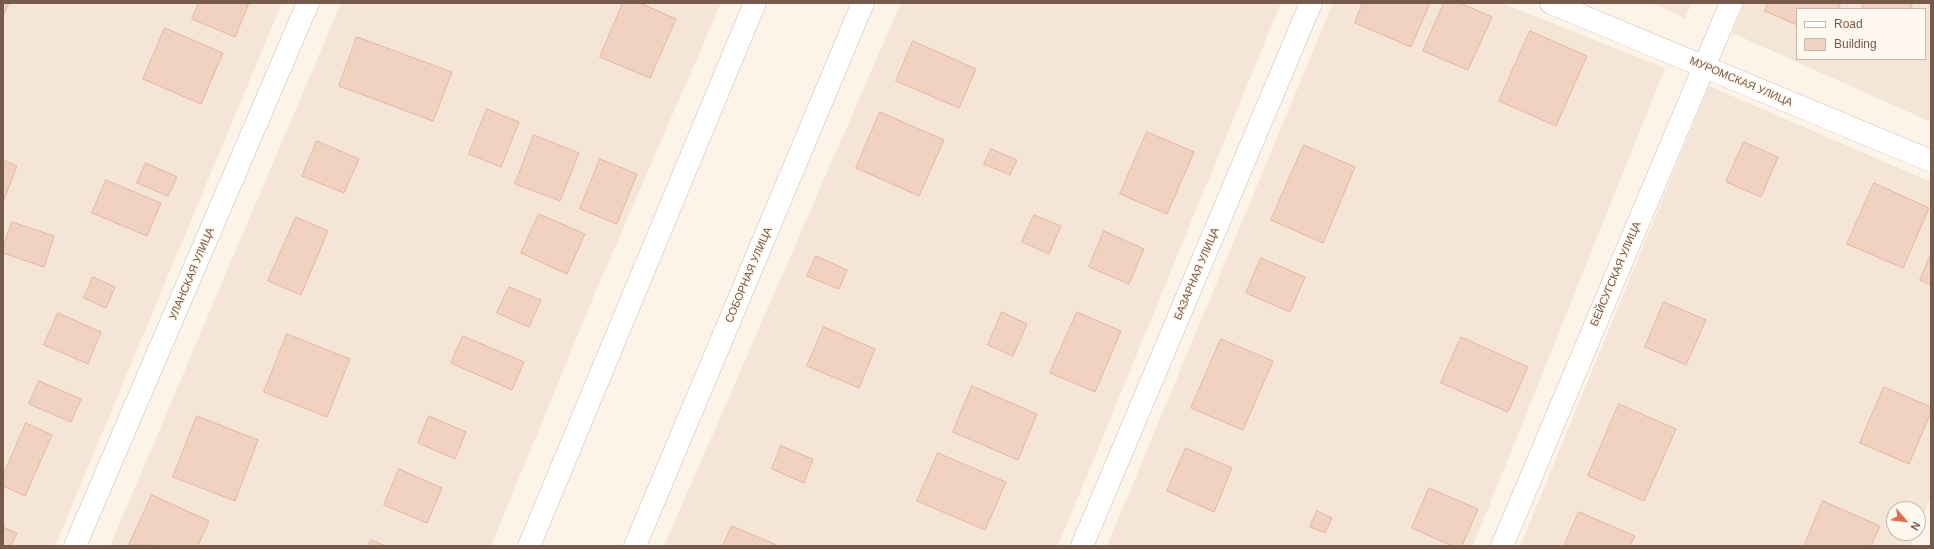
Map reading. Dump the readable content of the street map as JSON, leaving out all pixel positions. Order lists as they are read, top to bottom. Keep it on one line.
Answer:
{"streets":{"street":["МУРОМСКАЯ УЛИЦА","УЛАНСКАЯ УЛИЦА","БАЗАРНАЯ УЛИЦА","БЕЙСУГСКАЯ УЛИЦА","СОБОРНАЯ УЛИЦА"]},"crossings":[["МУРОМСКАЯ УЛИЦА","БЕЙСУГСКАЯ УЛИЦА"]],"legend":["Road","Building"],"north":"bottom right"}
